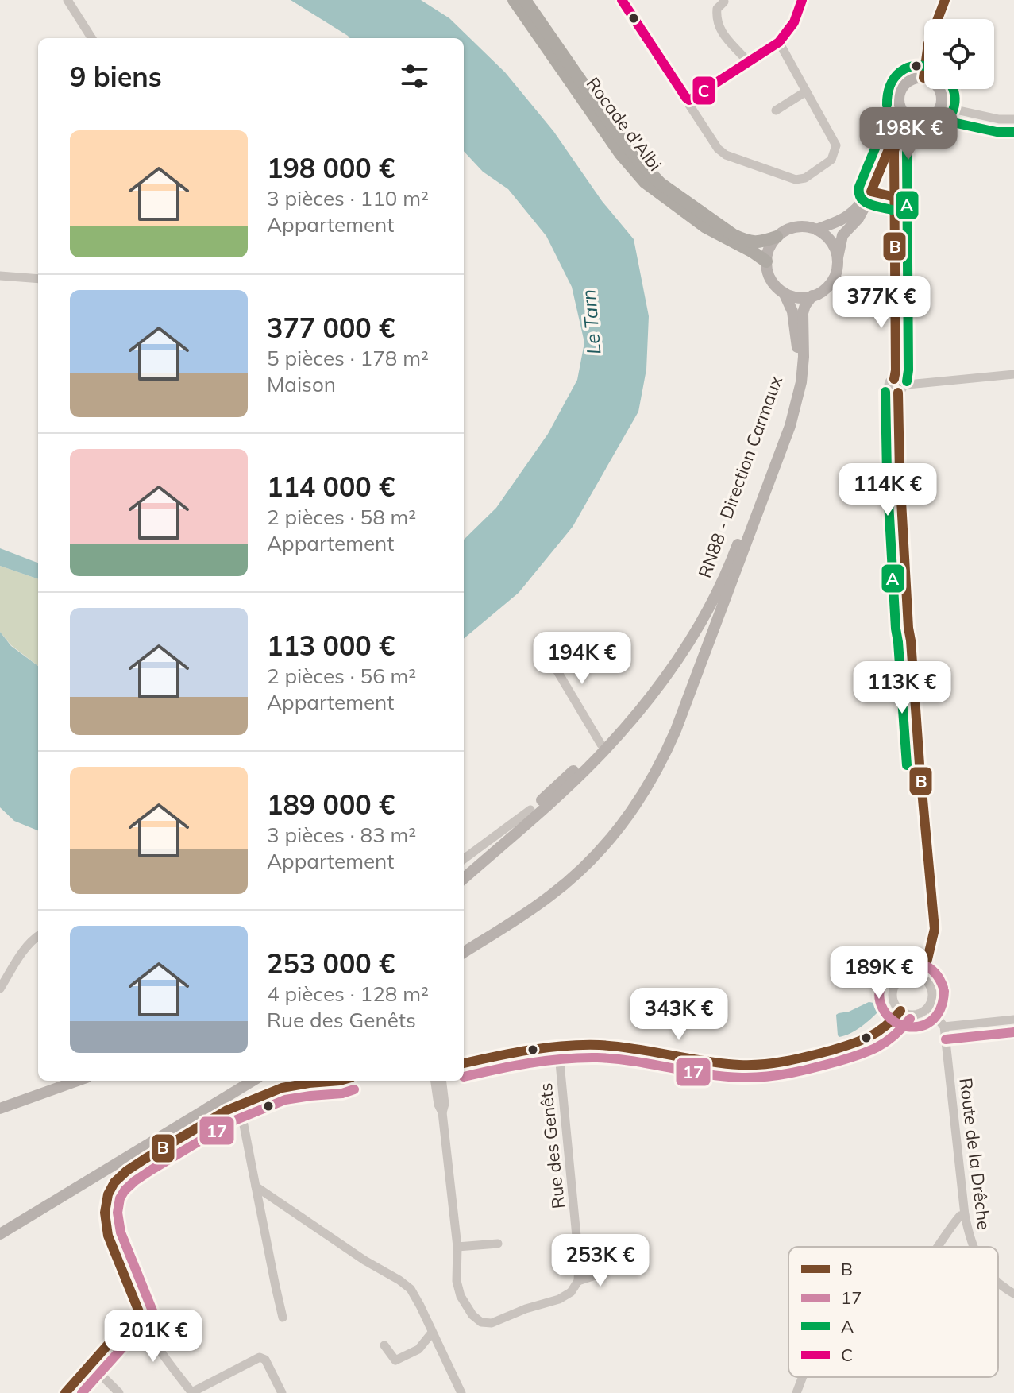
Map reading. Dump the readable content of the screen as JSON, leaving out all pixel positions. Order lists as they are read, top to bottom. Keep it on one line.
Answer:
{"streets":{"highway":["Rocade d'Albi"],"main road":["RN88 - Direction Carmaux"],"street":["Rue des Genêts","Route de la Drêche"]},"crossings":[["Rocade d'Albi","RN88 - Direction Carmaux"]],"water":["Le Tarn"],"lines":["transit line B","transit line C","transit line A","transit line 17"],"legend":["B","17","A","C"],"page":{"heading":"9 biens","price":["198K €","377K €","114K €","194K €","113K €","189K €","343K €","253K €","201K €"],"list":[{"name":"198 000 €","note":"3 pièces · 110 m² · Appartement"},{"name":"377 000 €","note":"5 pièces · 178 m² · Maison"},{"name":"114 000 €","note":"2 pièces · 58 m² · Appartement"},{"name":"113 000 €","note":"2 pièces · 56 m² · Appartement"},{"name":"189 000 €","note":"3 pièces · 83 m² · Appartement"},{"name":"253 000 €","note":"4 pièces · 128 m² · Rue des Genêts"}]}}
